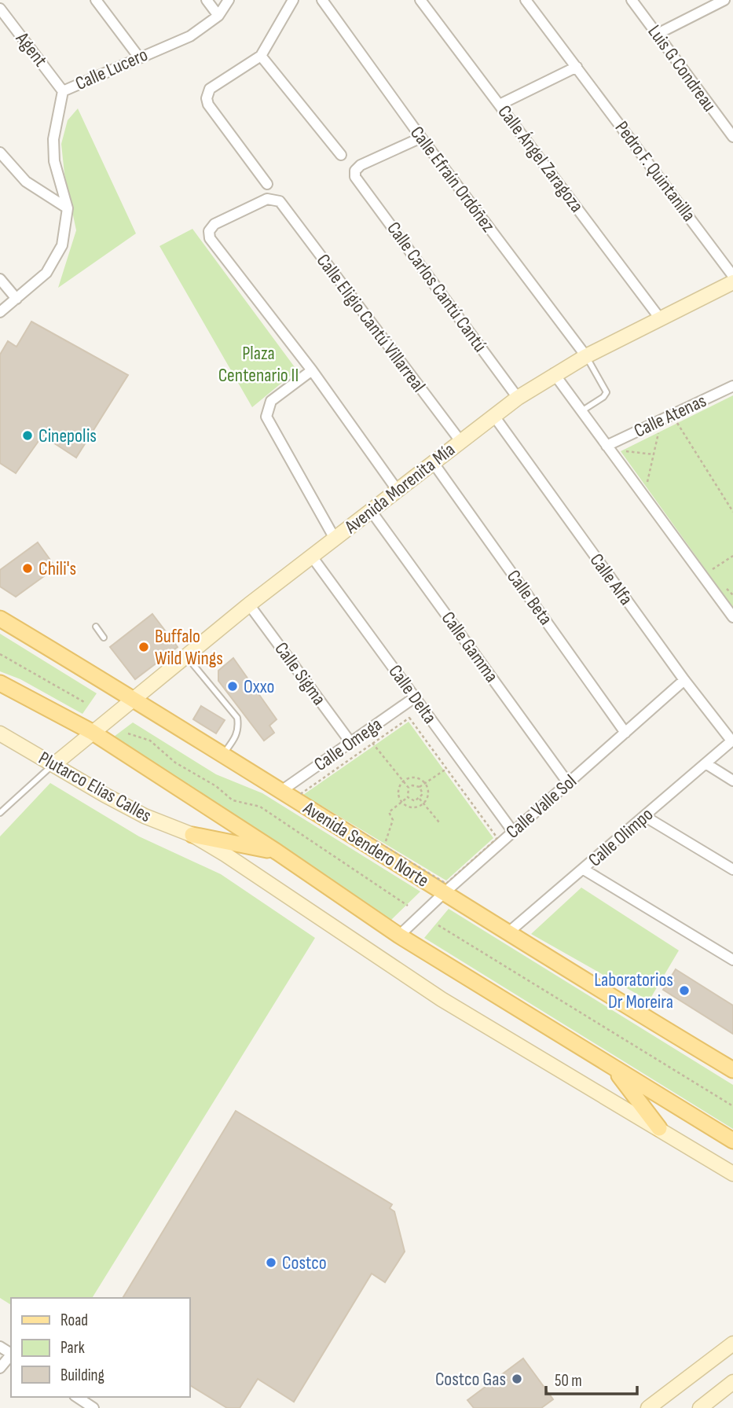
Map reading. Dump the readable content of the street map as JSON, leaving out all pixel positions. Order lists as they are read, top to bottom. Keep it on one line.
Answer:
{"streets":{"main road":["Avenida Sendero Norte"],"street":["Agent","Luis G Condreau","Calle Lucero","Calle Ángel Zaragoza","Pedro F. Quintanilla","Calle Efraín Ordóñez","Calle Carlos Cantú Cantú","Calle Eligio Cantú Villarreal","Calle Atenas","Avenida Morenita Mía","Calle Alfa","Calle Beta","Calle Gamma","Calle Sigma","Calle Delta","Calle Omega","Plutarco Elias Calles","Calle Valle Sol","Calle Olimpo"]},"crossings":[["Agent","Calle Lucero"],["Calle Ángel Zaragoza","Avenida Morenita Mía"],["Calle Efraín Ordóñez","Calle Carlos Cantú Cantú"],["Calle Efraín Ordóñez","Avenida Morenita Mía"],["Calle Carlos Cantú Cantú","Avenida Morenita Mía"],["Calle Eligio Cantú Villarreal","Avenida Morenita Mía"],["Avenida Morenita Mía","Calle Alfa"],["Avenida Morenita Mía","Calle Beta"],["Avenida Morenita Mía","Calle Gamma"],["Avenida Morenita Mía","Calle Sigma"],["Avenida Morenita Mía","Calle Delta"],["Avenida Morenita Mía","Plutarco Elias Calles"],["Avenida Morenita Mía","Avenida Sendero Norte"],["Calle Alfa","Calle Valle Sol"],["Calle Alfa","Calle Olimpo"],["Calle Beta","Calle Valle Sol"],["Calle Gamma","Calle Valle Sol"],["Calle Sigma","Calle Omega"],["Calle Delta","Calle Omega"],["Calle Delta","Calle Valle Sol"],["Calle Omega","Avenida Sendero Norte"],["Calle Valle Sol","Avenida Sendero Norte"],["Calle Olimpo","Avenida Sendero Norte"]],"parks":["Plaza Centenario II"],"places":["Cinepolis","Chili's","Buffalo Wild Wings","Oxxo","Laboratorios Dr Moreira","Costco","Costco Gas"],"legend":["Road","Park","Building"],"scale_bar":"50 m"}
